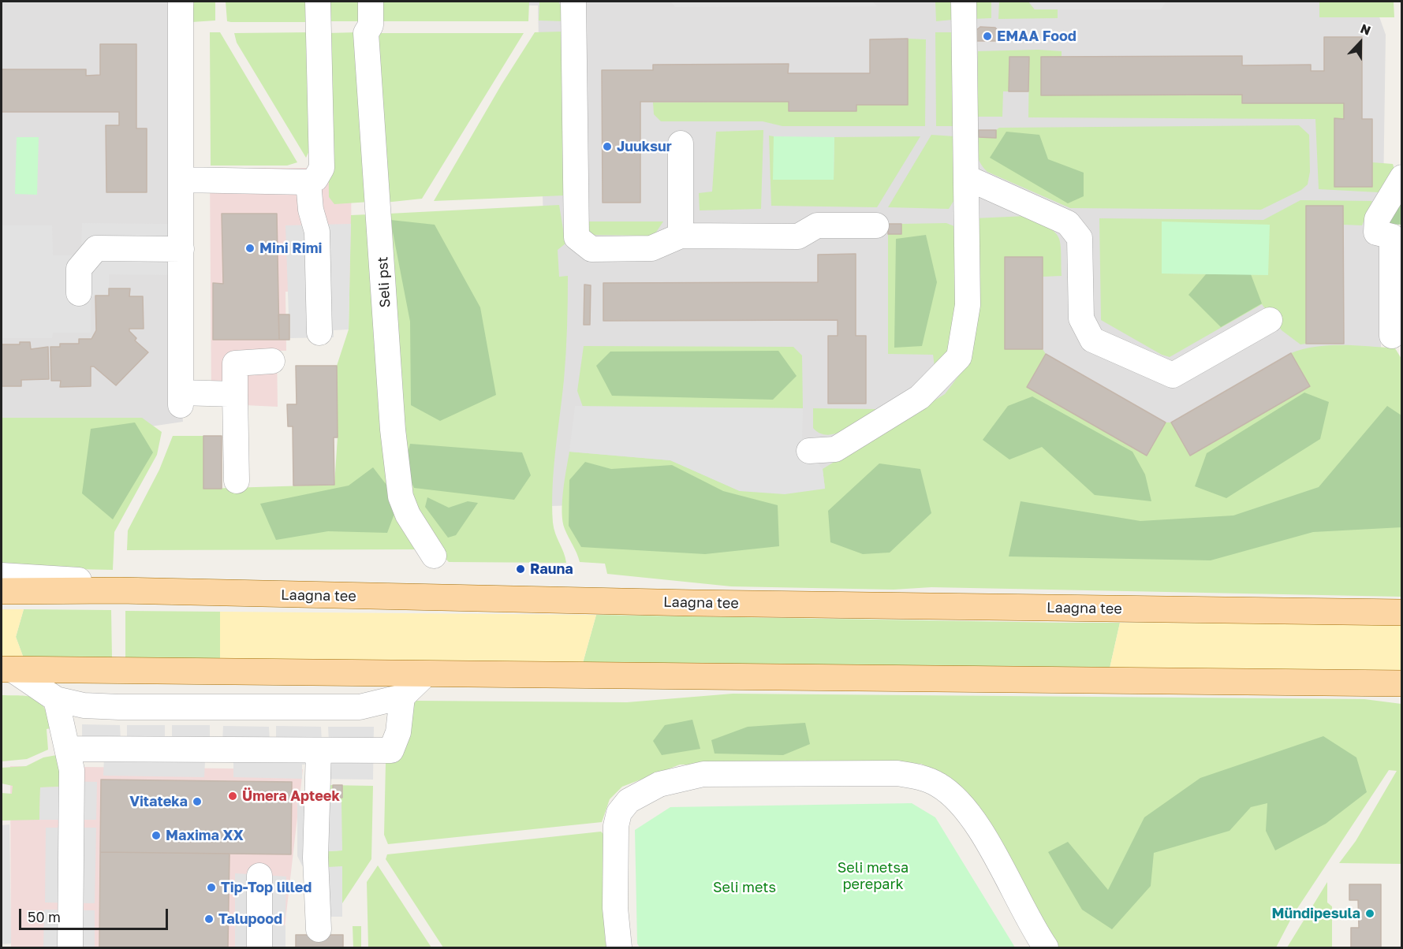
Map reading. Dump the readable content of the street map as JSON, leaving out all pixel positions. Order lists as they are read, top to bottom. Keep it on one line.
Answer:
{"streets":{"main road":["Laagna tee"],"street":["Seli pst"]},"parks":["Seli metsa perepark","Seli mets"],"places":["EMAA Food","Juuksur","Mini Rimi","Rauna","Ümera Apteek","Vitateka","Maxima XX","Tip-Top lilled","Mündipesula","Talupood"],"scale_bar":"50 m","north":"top"}
